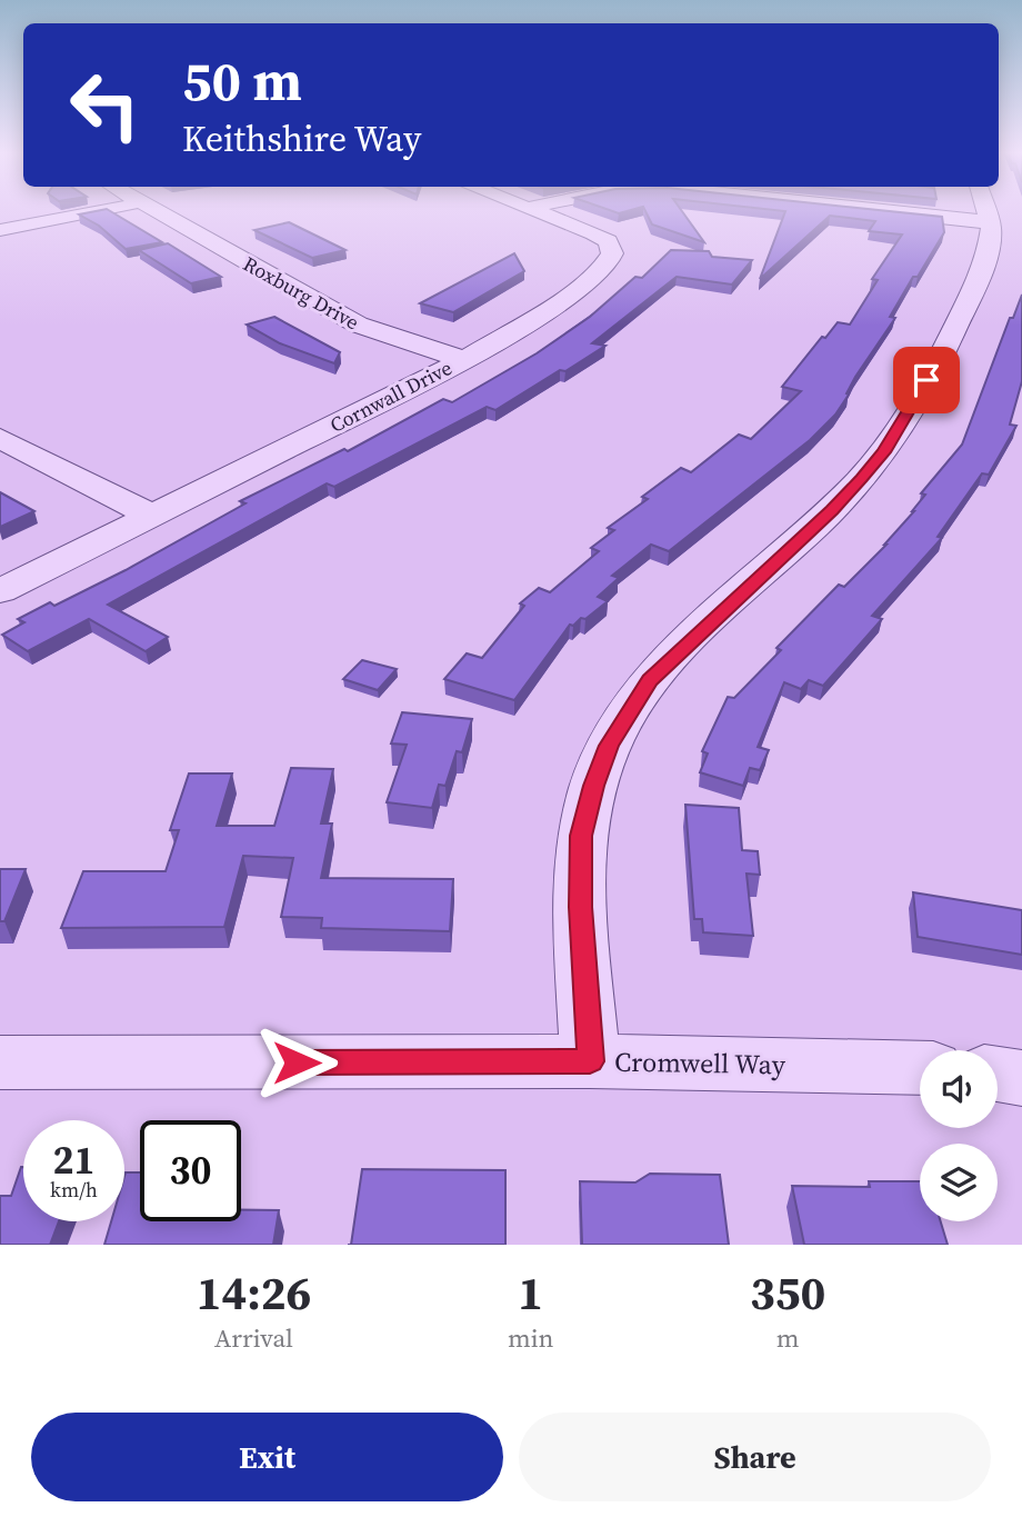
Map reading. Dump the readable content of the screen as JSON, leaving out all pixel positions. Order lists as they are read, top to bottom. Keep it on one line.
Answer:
{"streets":{"street":["Roxburg Drive","Cornwall Drive","Cromwell Way"]},"crossings":[["Roxburg Drive","Cornwall Drive"]],"page":{"turn":["50 m","Keithshire Way"],"speed":"21 km/h","limit":"30","eta":["14:26","Arrival","1","min","350","m"],"buttons":["Exit","Share"]}}
